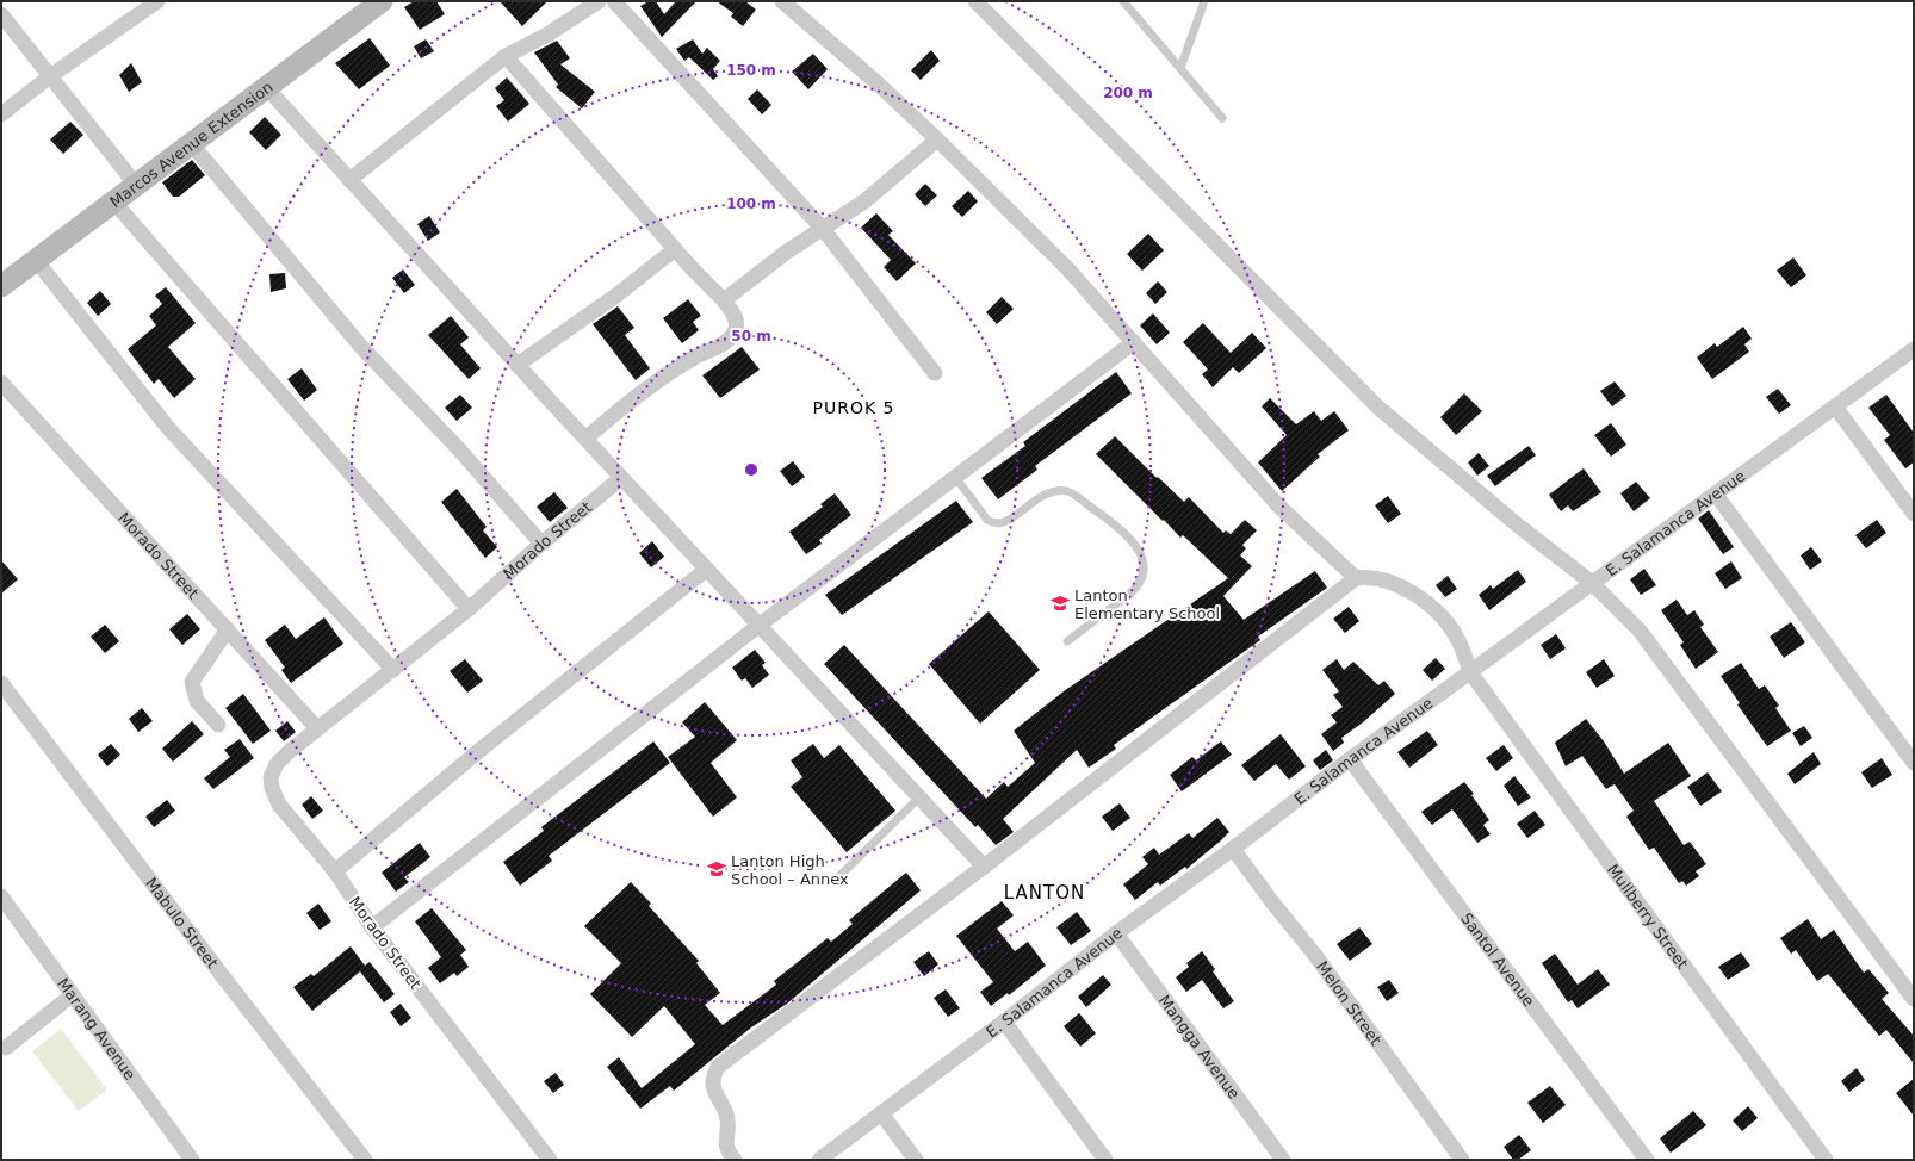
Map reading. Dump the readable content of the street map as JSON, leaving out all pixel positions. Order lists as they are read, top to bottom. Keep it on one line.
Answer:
{"streets":{"street":["Marcos Avenue Extension","E. Salamanca Avenue","Morado Street","Mullberry Street","Mabulo Street","Santol Avenue","Melon Street","Marang Avenue","Mangga Avenue"]},"crossings":[["E. Salamanca Avenue","Mullberry Street"],["E. Salamanca Avenue","Santol Avenue"],["E. Salamanca Avenue","Melon Street"],["E. Salamanca Avenue","Mangga Avenue"]],"districts":["PUROK 5","LANTON"],"places":{"school or university":["Lanton Elementary School","Lanton High School – Annex"]},"rings":["150 m","200 m","100 m","50 m"]}
